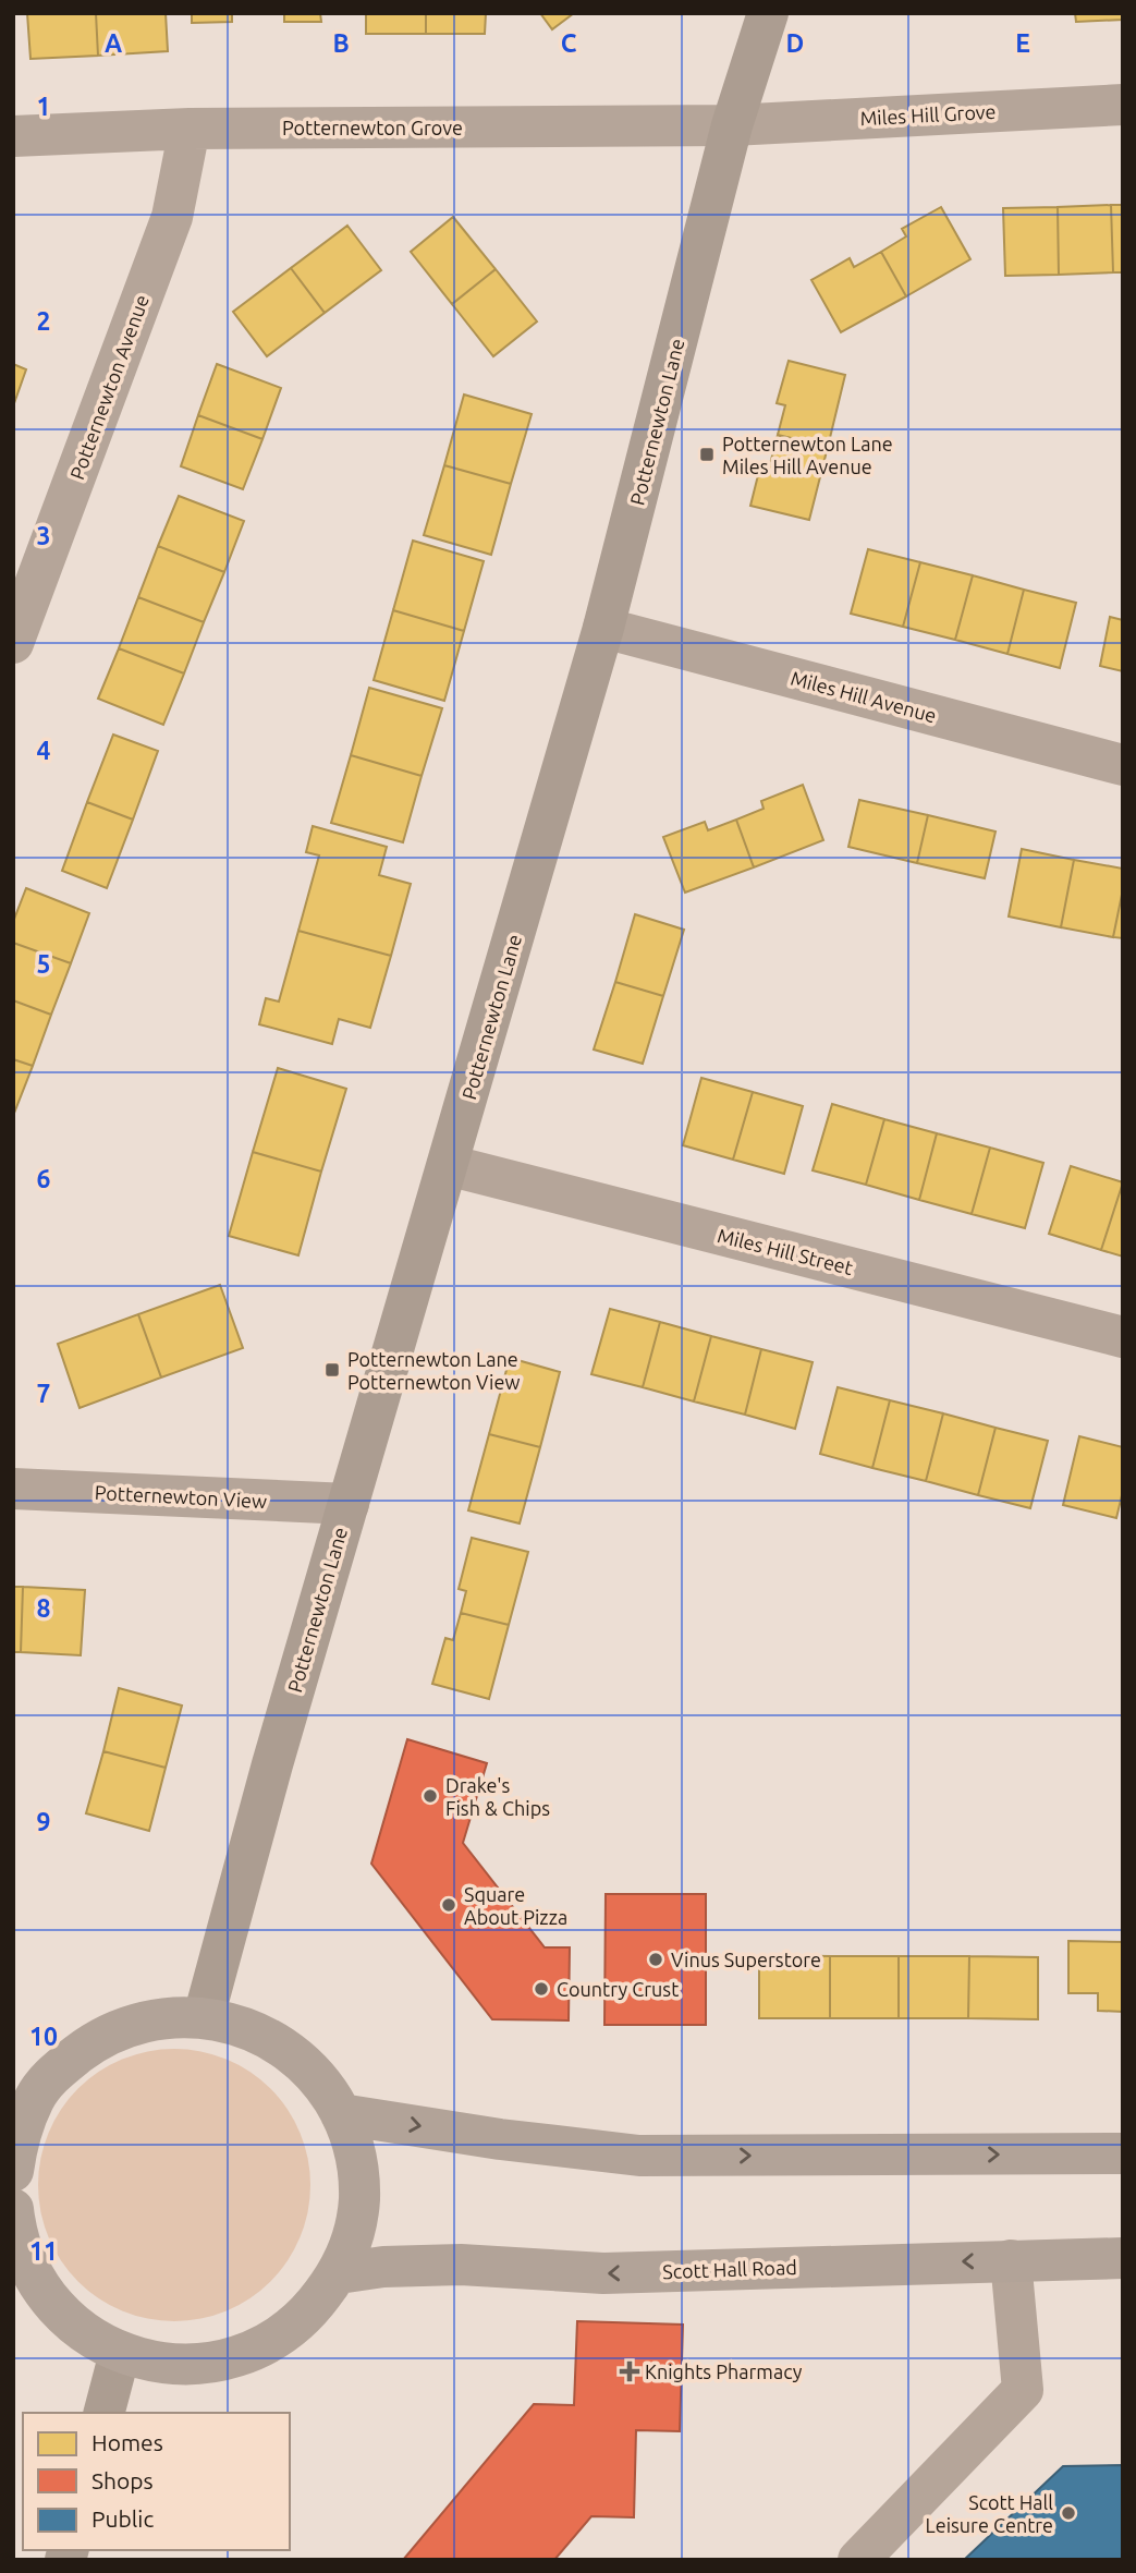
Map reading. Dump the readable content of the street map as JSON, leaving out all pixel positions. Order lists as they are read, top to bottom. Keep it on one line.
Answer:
{"streets":{"highway":["Scott Hall Road"],"main road":["Potternewton Lane"],"street":["Miles Hill Grove","Potternewton Grove","Potternewton Avenue","Miles Hill Avenue","Miles Hill Street","Potternewton View"]},"crossings":[["Miles Hill Grove","Potternewton Grove"],["Miles Hill Grove","Potternewton Lane"],["Potternewton Grove","Potternewton Avenue"],["Potternewton Grove","Potternewton Lane"],["Potternewton Lane","Miles Hill Avenue"],["Potternewton Lane","Miles Hill Street"],["Potternewton Lane","Potternewton View"]],"places":{"transit":["Potternewton Lane Miles Hill Avenue","Potternewton Lane Potternewton View"],"other":["Drake's Fish & Chips","Square About Pizza","Vinus Superstore","Country Crust","Scott Hall Leisure Centre"],"health":["Knights Pharmacy"]},"legend":["Homes","Shops","Public"],"grid":{"columns":["A","B","C","D","E"],"rows":["1","2","3","4","5","6","7","8","9","10","11"]}}
